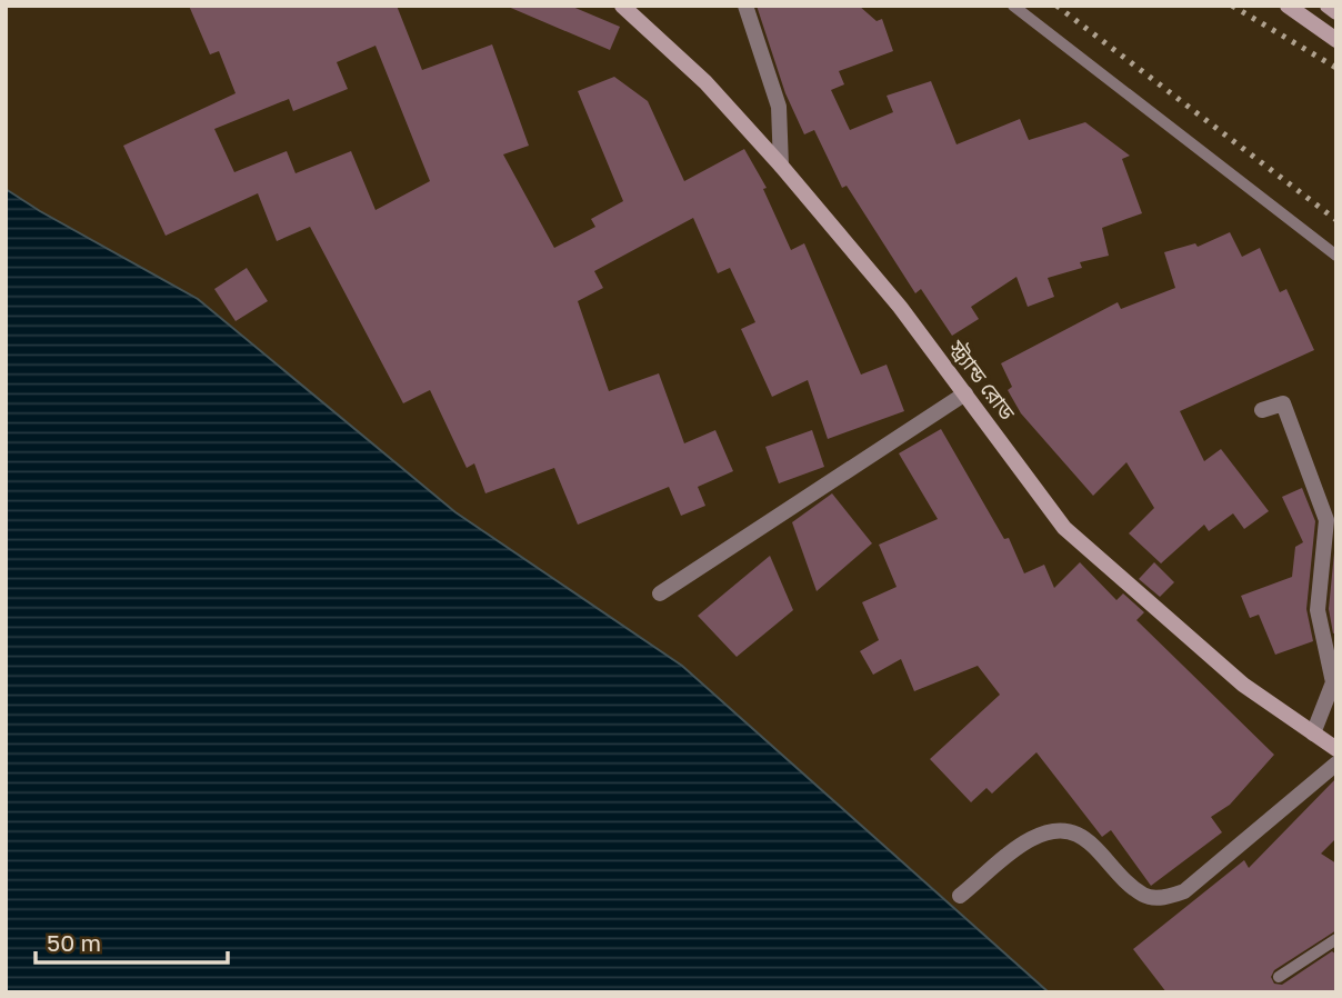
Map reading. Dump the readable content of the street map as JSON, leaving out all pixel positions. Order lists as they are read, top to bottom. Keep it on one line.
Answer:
{"streets":{"main road":["স্ট্র্যান্ড রোড"]},"scale_bar":"50 m"}
